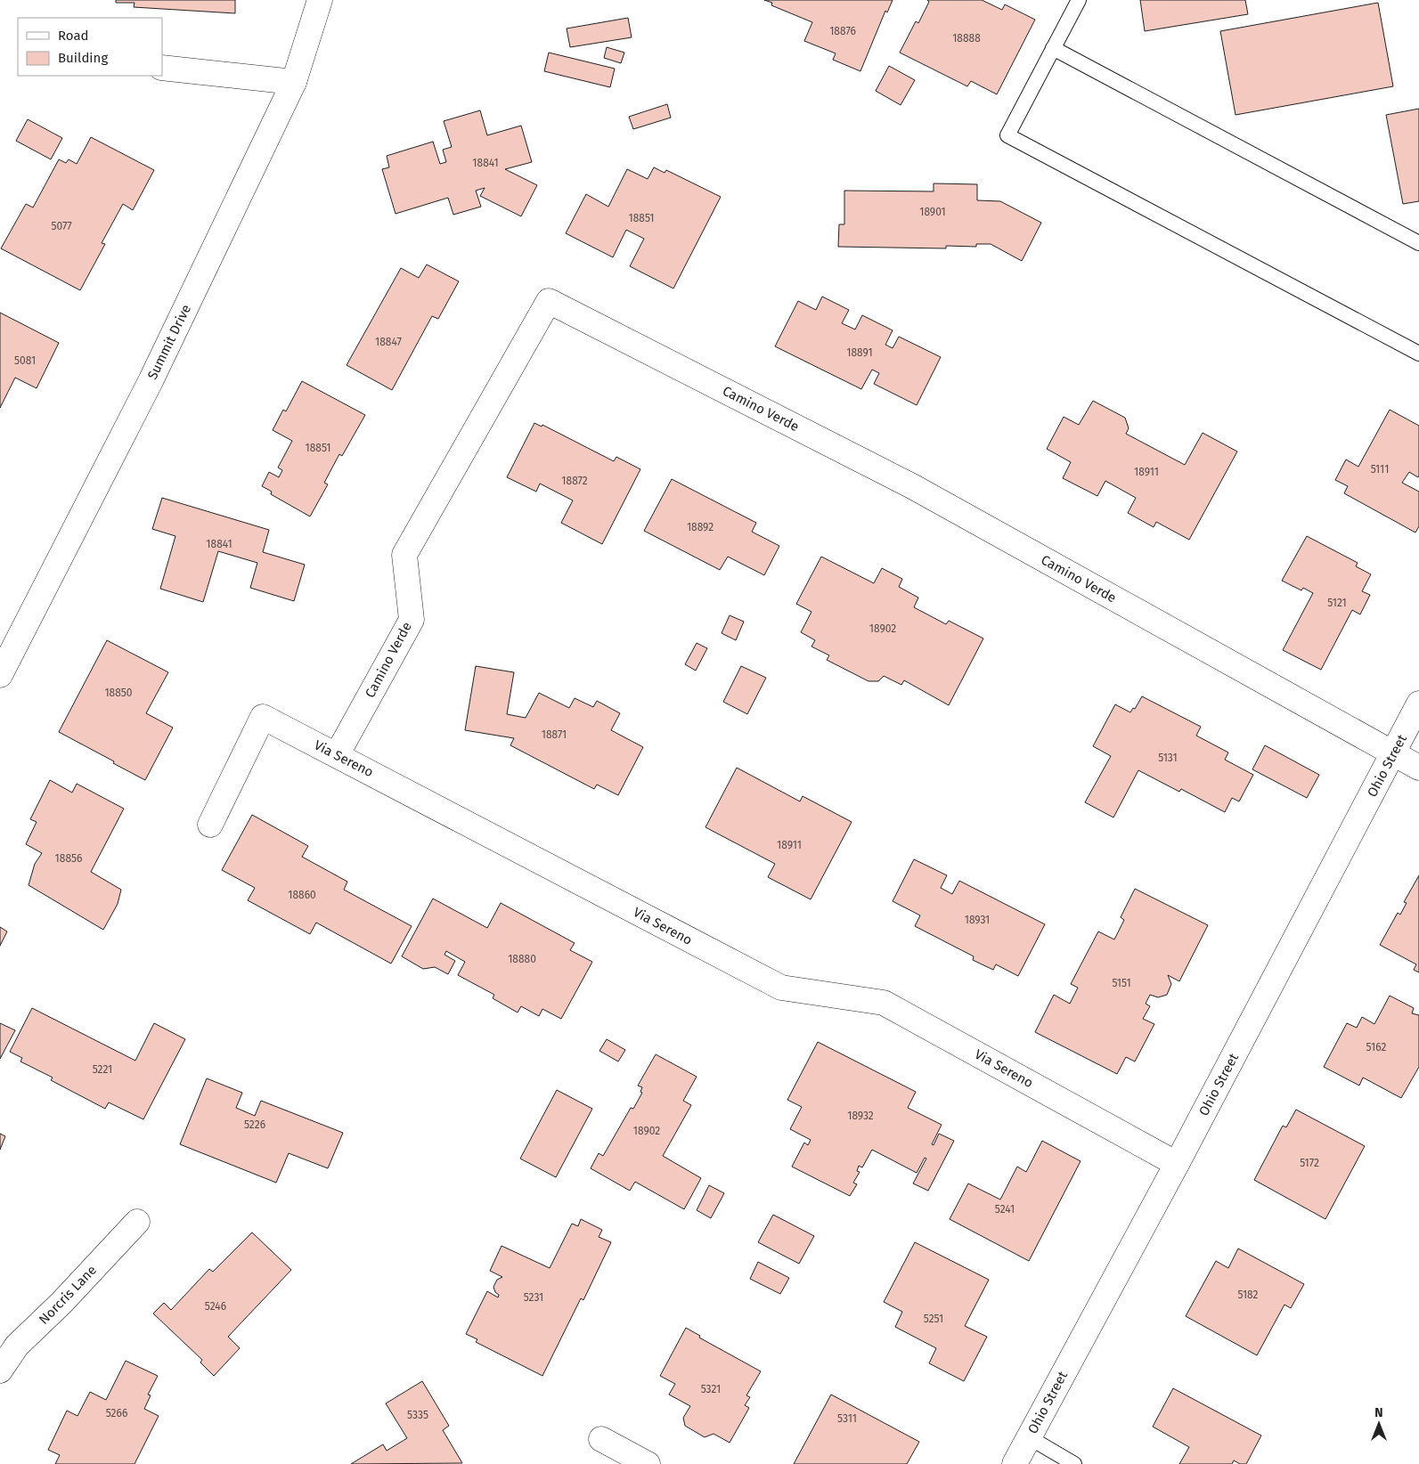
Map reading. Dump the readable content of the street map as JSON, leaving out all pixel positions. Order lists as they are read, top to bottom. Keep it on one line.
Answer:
{"streets":{"street":["Summit Drive","Camino Verde","Via Sereno","Ohio Street","Norcris Lane"]},"crossings":[["Camino Verde","Via Sereno"],["Camino Verde","Ohio Street"],["Via Sereno","Ohio Street"]],"house_numbers":["18876","18888","18841","18901","18851","5077","18847","18891","5081","18851","5111","18911","18872","18892","18841","5121","18902","18850","18871","5131","18911","18856","18860","18931","18880","5151","5162","5221","18932","5226","18902","5172","5241","5182","5231","5246","5251","5321","5266","5335","5311"],"legend":["Road","Building"],"north":"top"}
